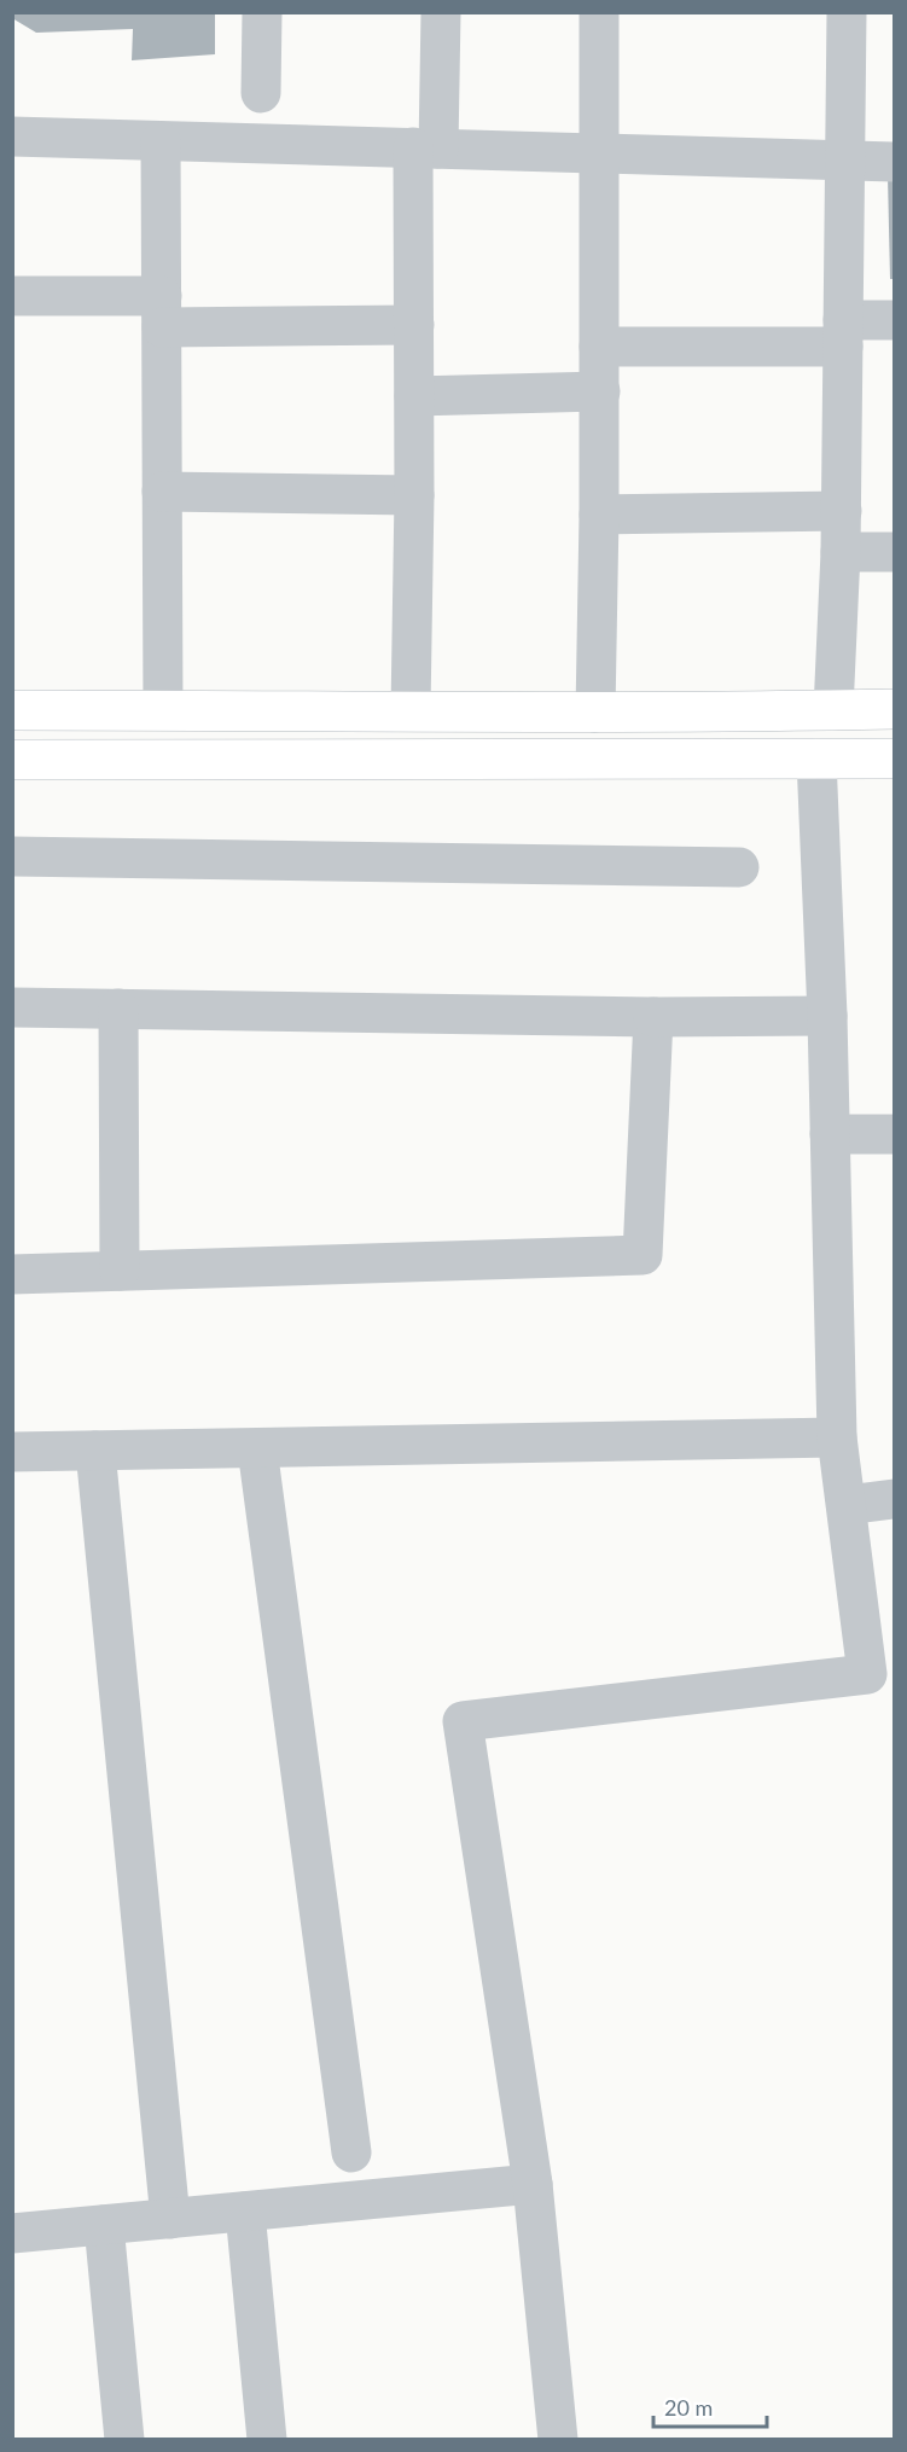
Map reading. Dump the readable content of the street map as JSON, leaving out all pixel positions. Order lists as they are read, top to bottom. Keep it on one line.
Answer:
{"scale_bar":"20 m"}
